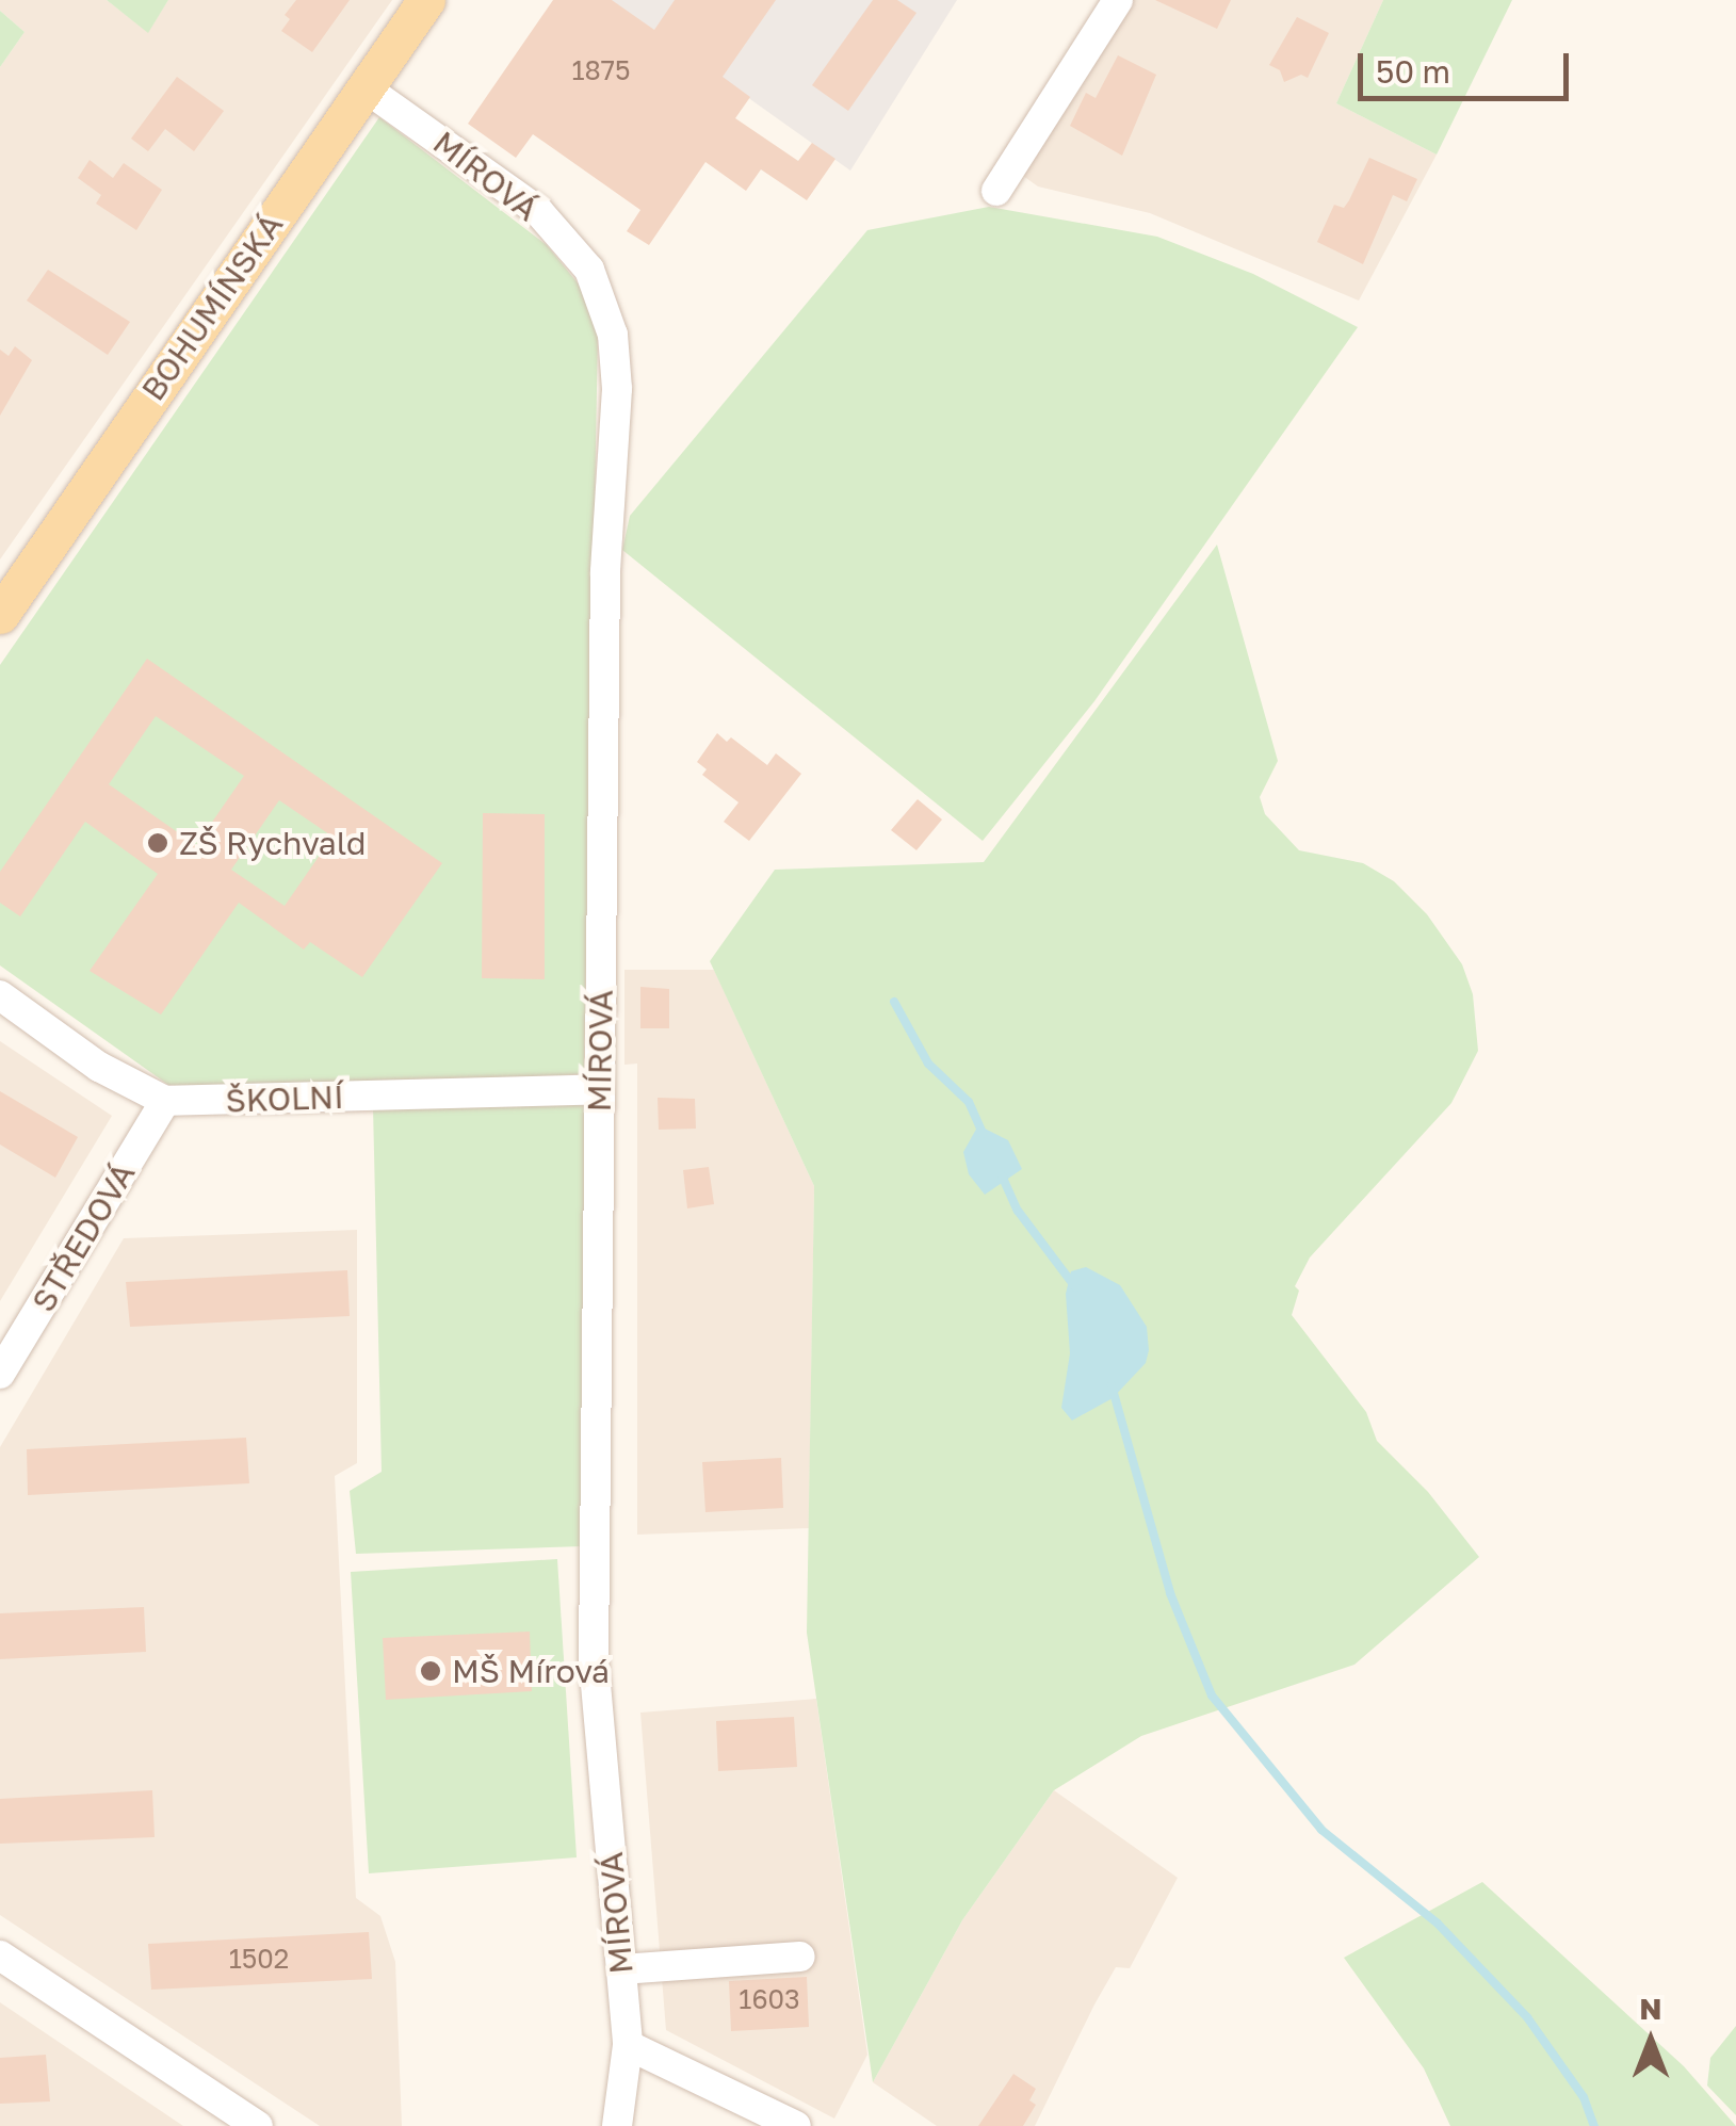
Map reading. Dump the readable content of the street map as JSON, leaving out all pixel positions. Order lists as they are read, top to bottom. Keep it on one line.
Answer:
{"streets":{"main road":["BOHUMÍNSKÁ"],"street":["MÍROVÁ","ŠKOLNÍ","STŘEDOVÁ"]},"crossings":[["MÍROVÁ","BOHUMÍNSKÁ"],["MÍROVÁ","ŠKOLNÍ"],["ŠKOLNÍ","STŘEDOVÁ"]],"places":["ZŠ Rychvald","MŠ Mírová"],"house_numbers":["1875","1502","1603"],"scale_bar":"50 m","north":"top"}
